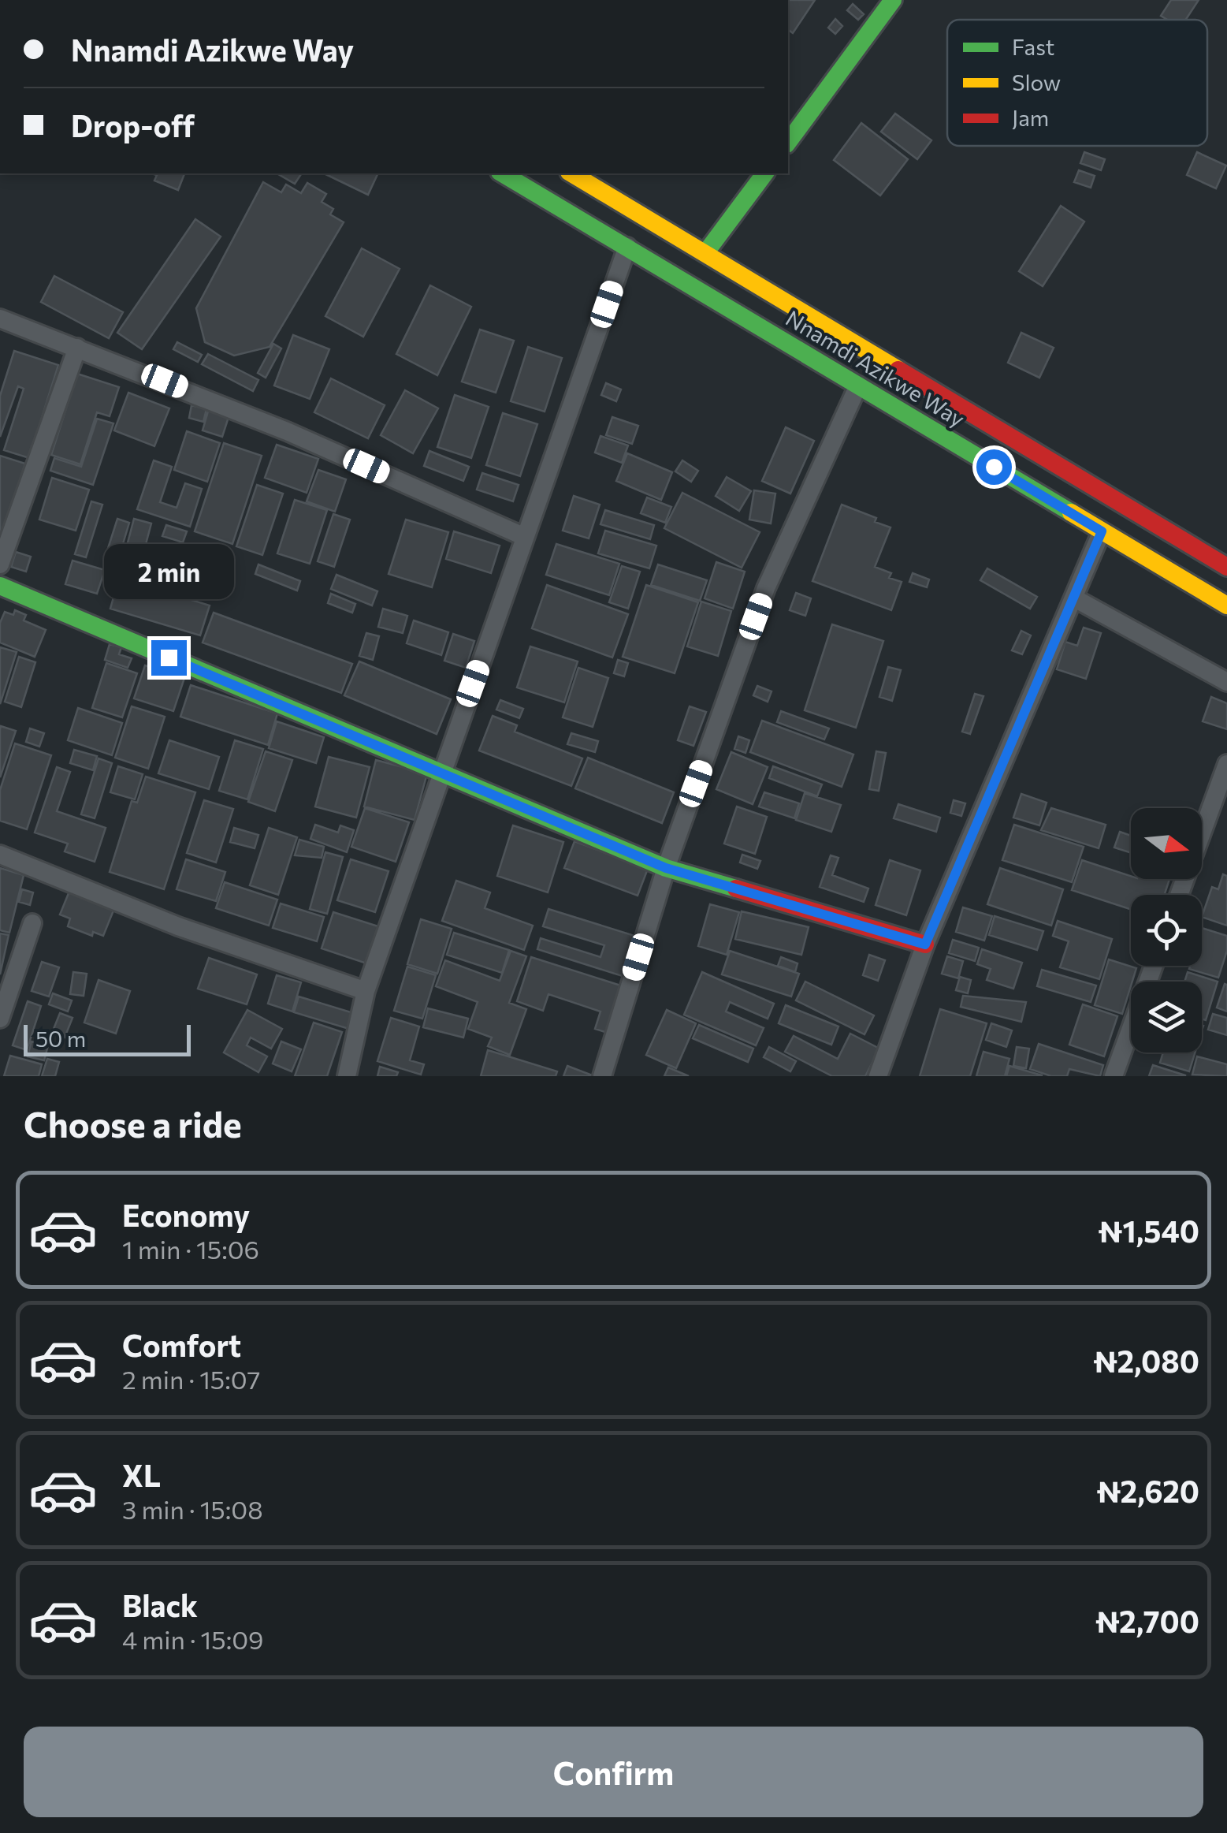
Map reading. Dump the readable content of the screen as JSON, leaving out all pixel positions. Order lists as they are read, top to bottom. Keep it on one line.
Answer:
{"streets":{"main road":["Nnamdi Azikwe Way"]},"legend":["Fast","Slow","Jam"],"scale_bar":"50 m","north":"right","page":{"banner":["Nnamdi Azikwe Way","Drop-off"],"bubble":"2 min","scale":"50 m","heading":"Choose a ride","list":[{"name":"Economy","note":"1 min · 15:06","value":"₦1,540"},{"name":"Comfort","note":"2 min · 15:07","value":"₦2,080"},{"name":"XL","note":"3 min · 15:08","value":"₦2,620"},{"name":"Black","note":"4 min · 15:09","value":"₦2,700"}],"buttons":"Confirm"}}
